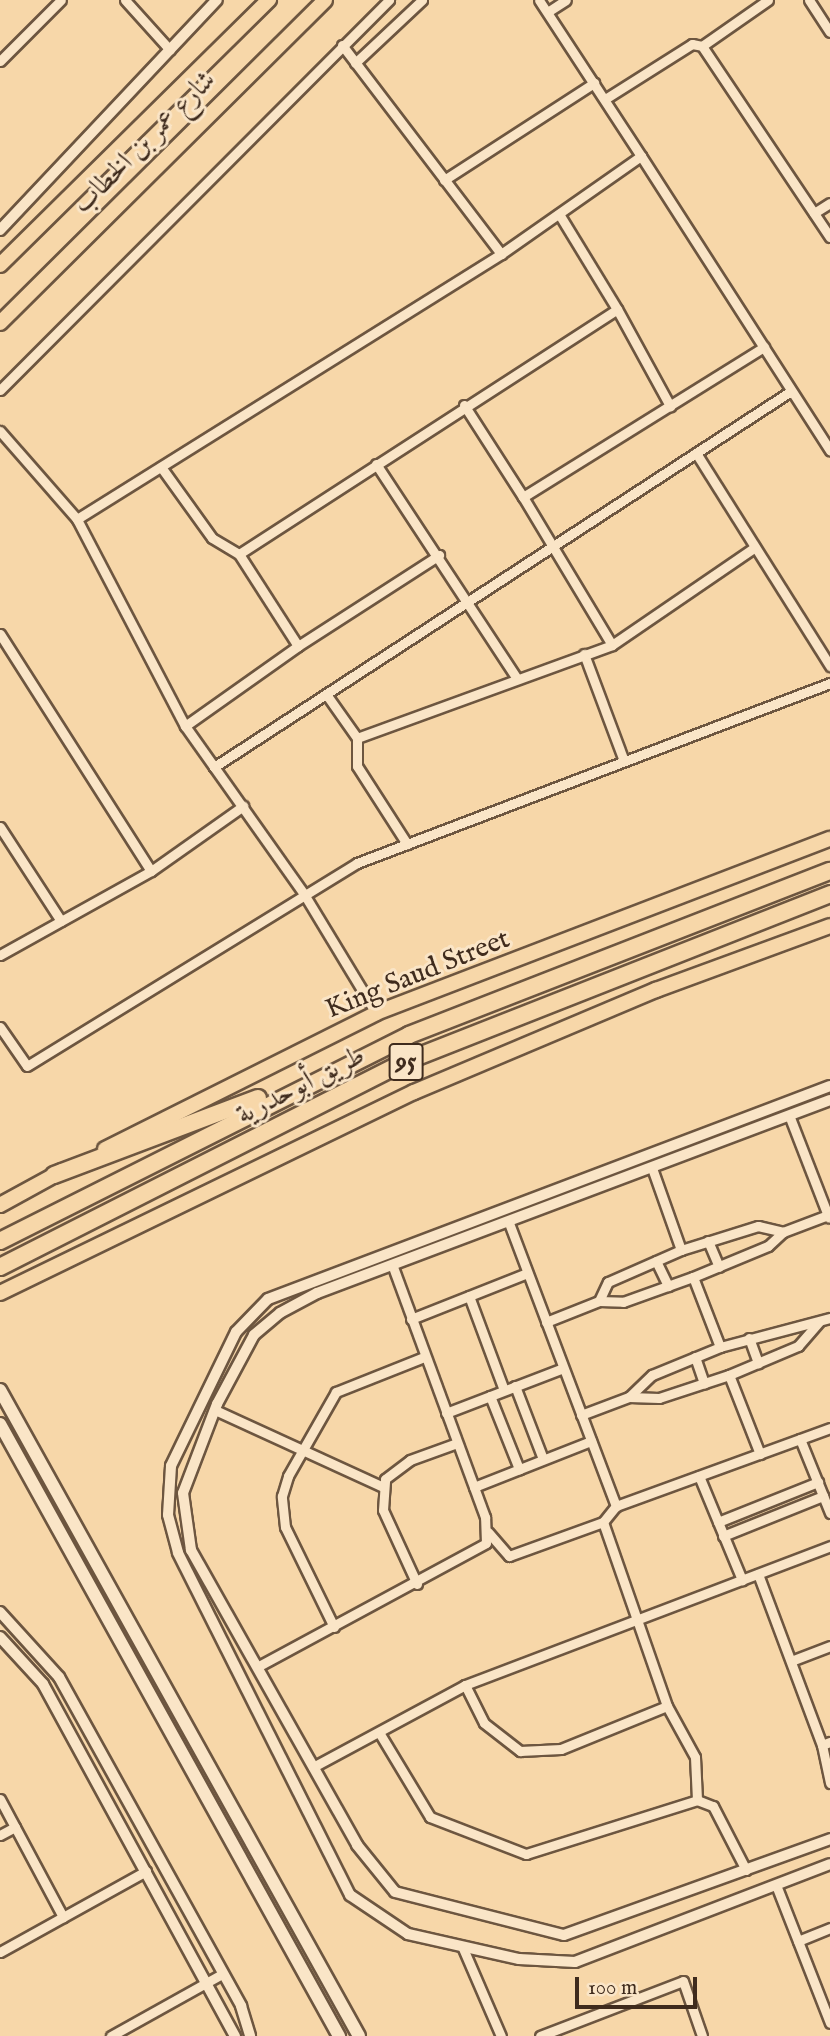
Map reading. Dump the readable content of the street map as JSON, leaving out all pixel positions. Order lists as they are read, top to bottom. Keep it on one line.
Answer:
{"streets":{"highway":["95","طريق أبوحدرية"],"main road":["شارع عمر بن الخطاب","King Saud Street"]},"scale_bar":"100 m"}
